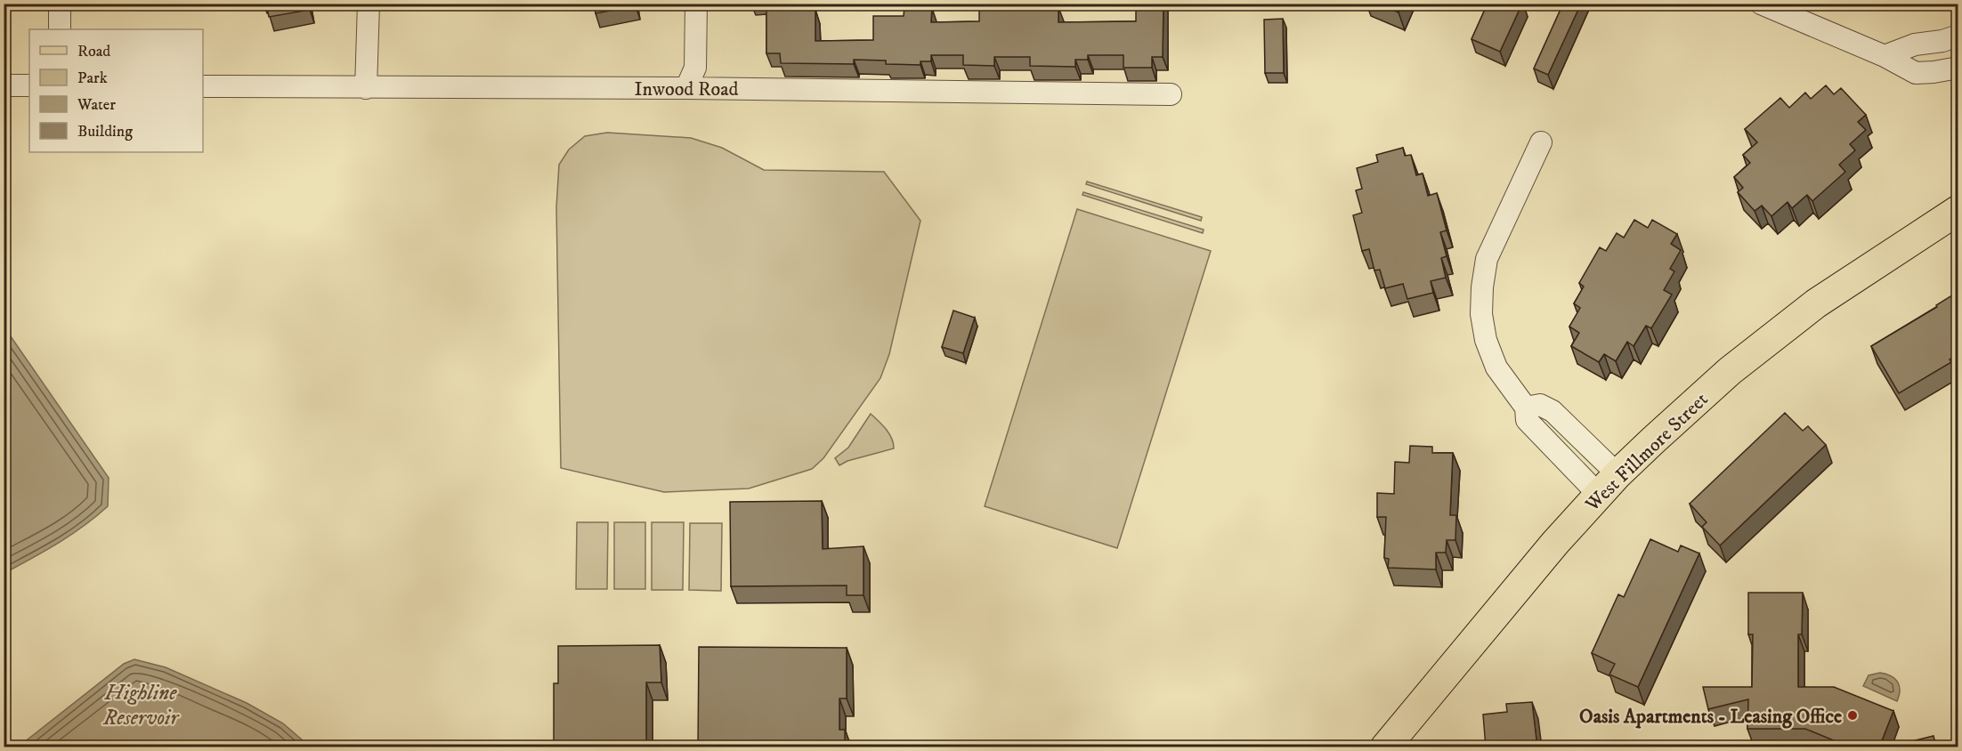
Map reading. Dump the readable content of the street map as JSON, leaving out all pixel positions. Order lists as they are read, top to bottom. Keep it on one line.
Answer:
{"streets":{"main road":["West Fillmore Street"],"street":["Inwood Road"]},"water":["Highline Reservoir"],"places":["Oasis Apartments - Leasing Office"],"legend":["Road","Park","Water","Building"]}
